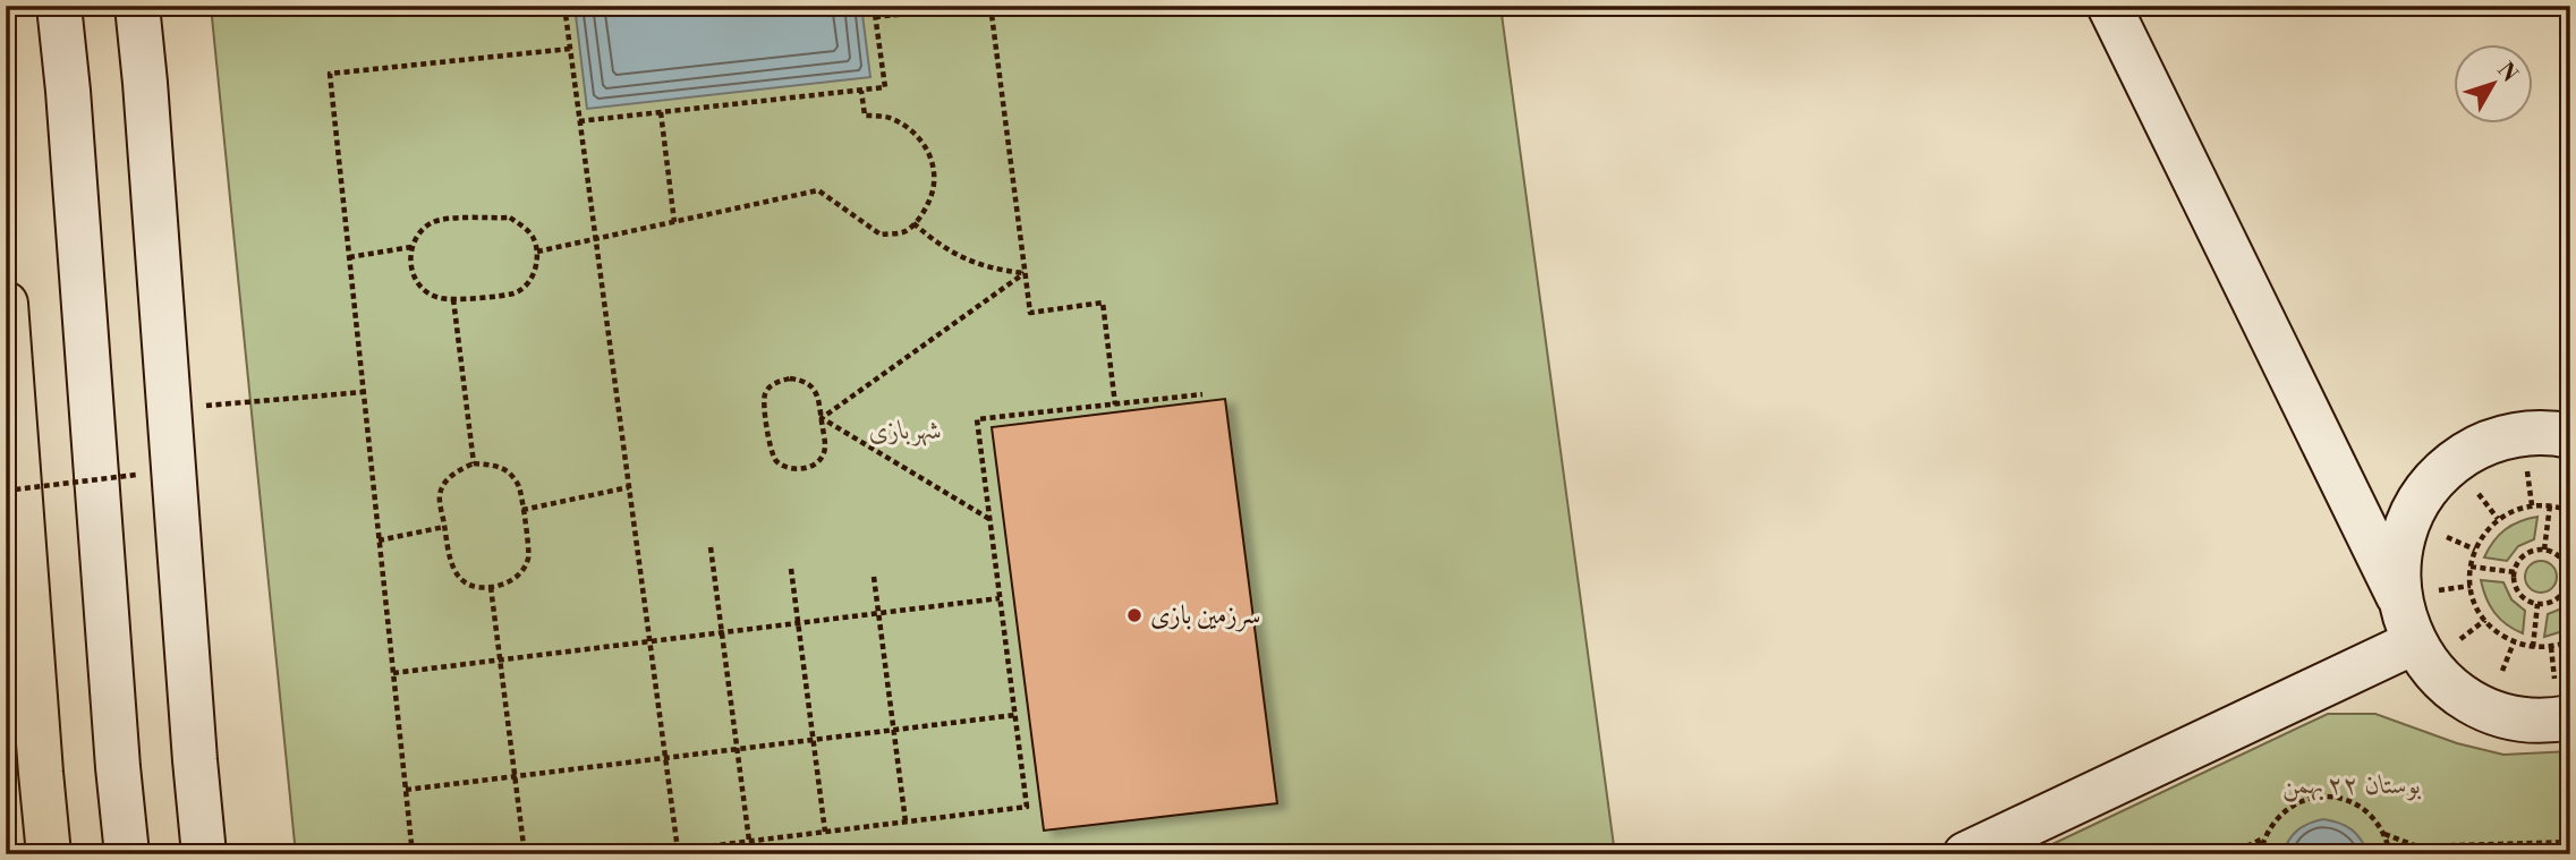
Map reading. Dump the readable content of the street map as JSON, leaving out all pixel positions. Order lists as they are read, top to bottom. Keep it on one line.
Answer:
{"parks":["شهربازی","بوستان ۲۲ بهمن"],"places":["سرزمین بازی"],"north":"top right"}
